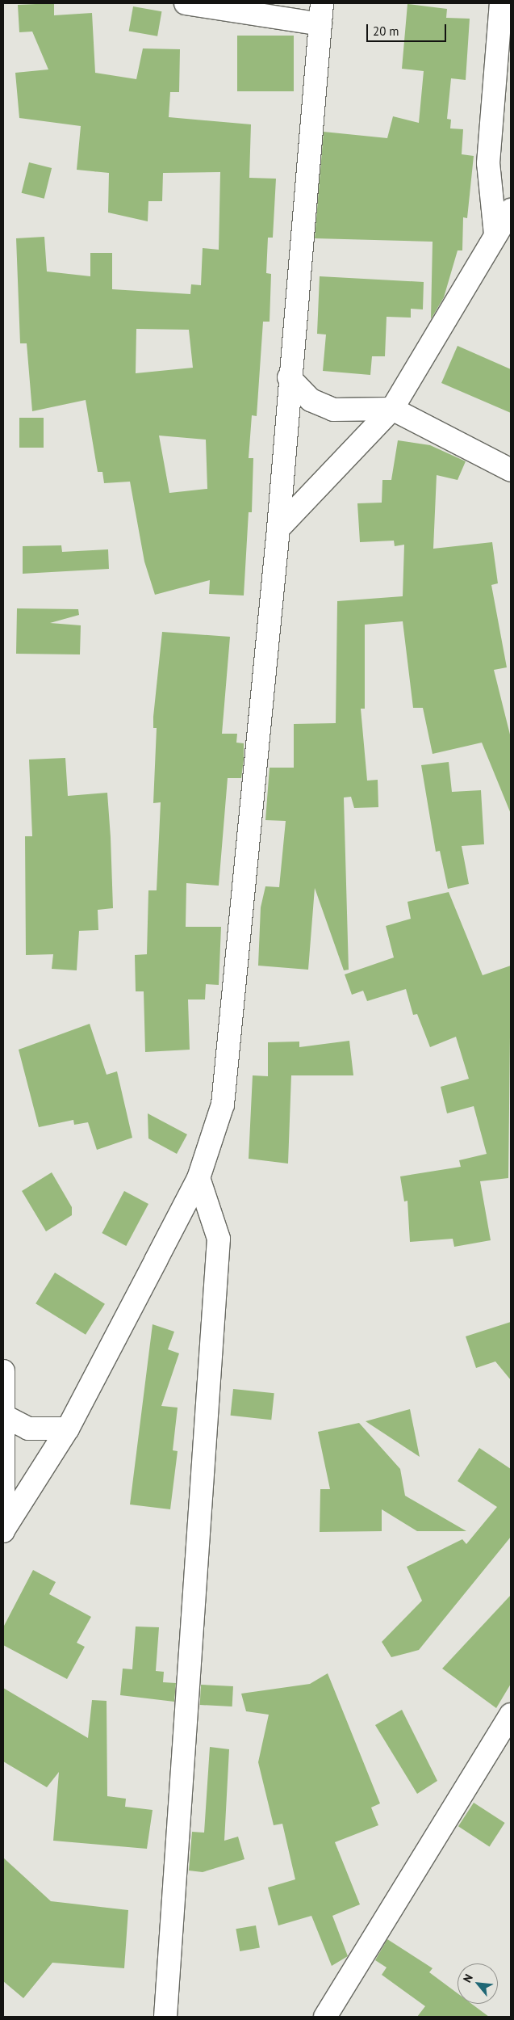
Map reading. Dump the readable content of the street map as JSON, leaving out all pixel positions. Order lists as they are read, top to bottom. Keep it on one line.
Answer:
{"scale_bar":"20 m","north":"top left"}
